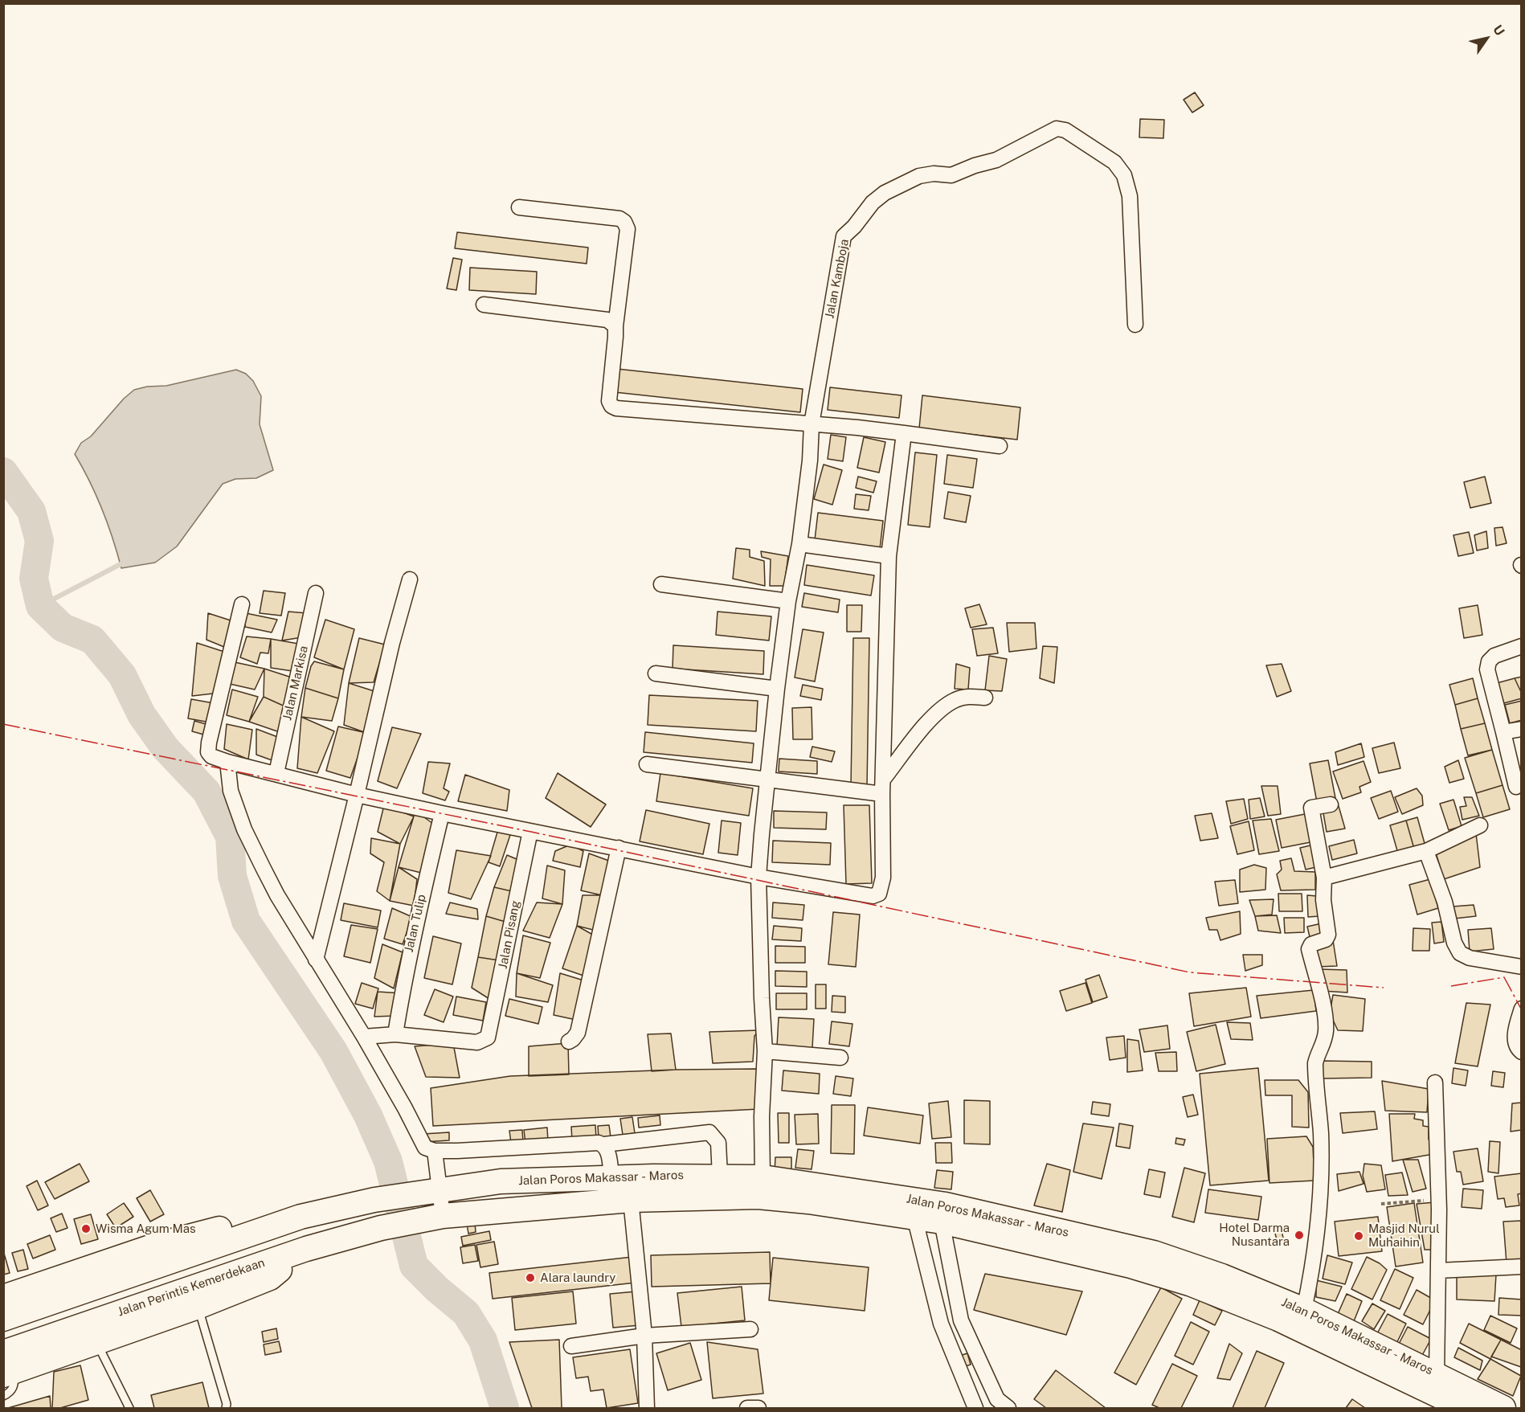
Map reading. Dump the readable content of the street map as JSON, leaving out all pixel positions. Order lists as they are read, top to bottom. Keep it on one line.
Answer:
{"streets":{"highway":["Jalan Poros Makassar - Maros","Jalan Perintis Kemerdekaan"],"street":["Jalan Kamboja","Jalan Markisa","Jalan Tulip","Jalan Pisang"]},"crossings":[["Jalan Tulip","Jalan Pisang"],["Jalan Poros Makassar - Maros","Jalan Perintis Kemerdekaan"]],"places":["Wisma Agum Mas","Hotel Darma Nusantara","Masjid Nurul Muhaihin","Alara laundry"],"north":"top right"}
